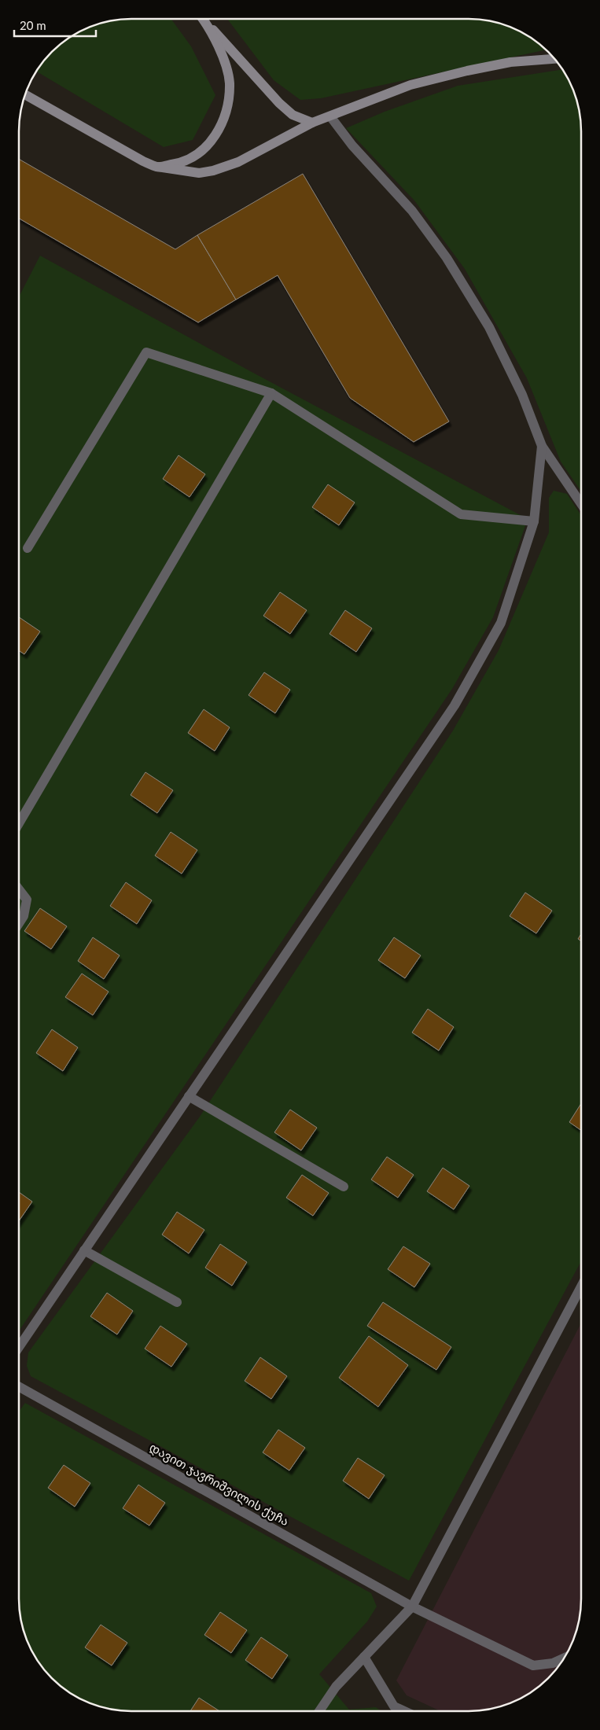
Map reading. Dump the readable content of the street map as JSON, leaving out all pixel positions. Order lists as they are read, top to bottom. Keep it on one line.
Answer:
{"streets":{"street":["დავით ჯავრიშვილის ქუჩა"]},"scale_bar":"20 m"}
